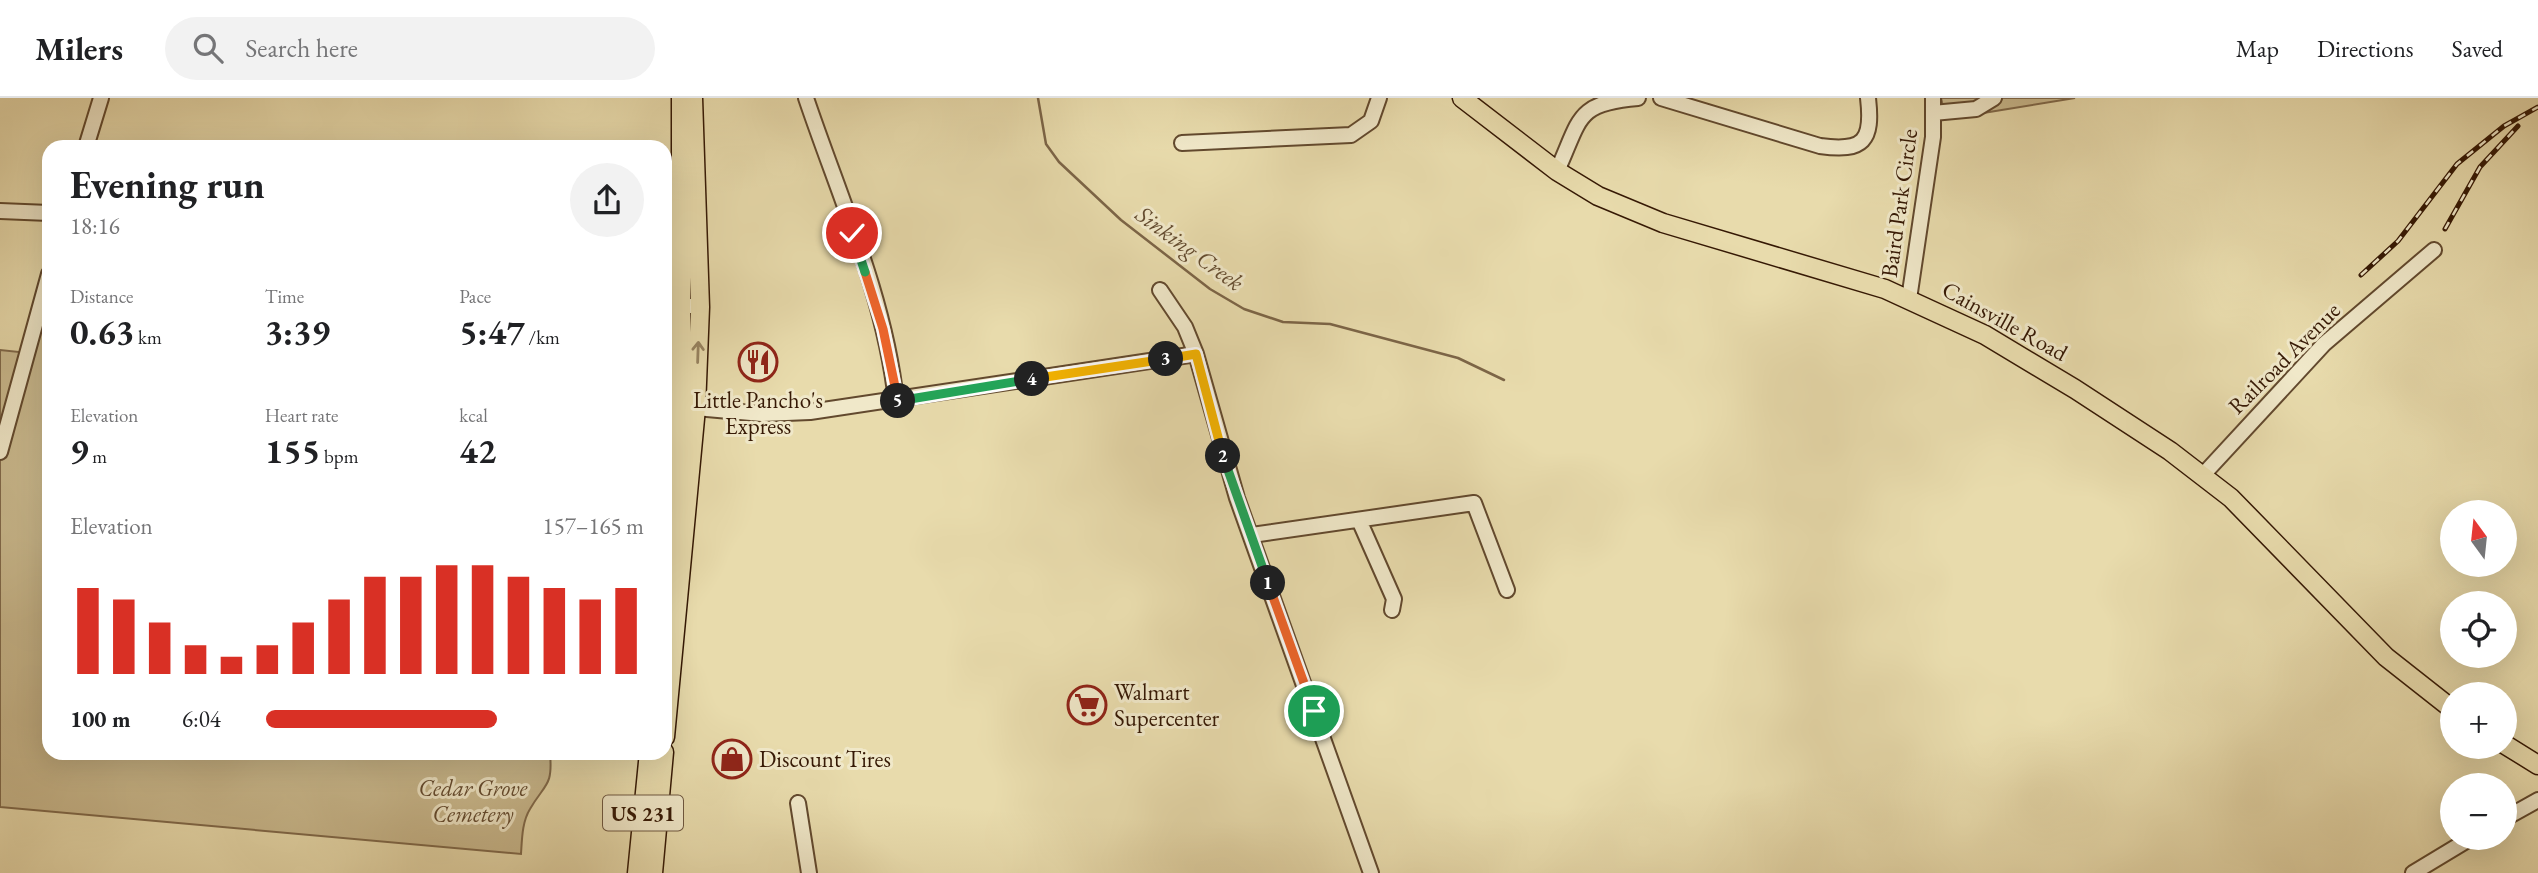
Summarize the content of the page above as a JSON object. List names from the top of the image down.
{
  "streets": {
    "main road": ["Cainsville Road", "US 231"],
    "street": ["Baird Park Circle", "Railroad Avenue"]
  },
  "crossings": [
    ["Baird Park Circle", "Cainsville Road"],
    ["Cainsville Road", "Railroad Avenue"]
  ],
  "water": ["Sinking Creek"],
  "parks": ["Cedar Grove Cemetery"],
  "places": {
    "restaurant": ["Little Pancho's Express"],
    "supermarket": ["Walmart Supercenter"],
    "shop": ["Discount Tires"]
  },
  "north": "top",
  "page": {
    "header": "Milers",
    "search": "Search here",
    "nav": ["Map", "Directions", "Saved"],
    "heading": ["Evening run", "18:16"],
    "stats": [
      ["Distance", "0.63 km"],
      ["Time", "3:39"],
      ["Pace", "5:47 /km"],
      ["Elevation", "9 m"],
      ["Heart rate", "155 bpm"],
      ["kcal", "42"]
    ],
    "pins": [
      "3",
      "4",
      "5",
      "2",
      "1"
    ],
    "chart": ["Elevation", "157–165 m"],
    "map_buttons": ["+", "−"],
    "list": [
      {
        "name": "100 m",
        "note": "6:04"
      }
    ]
  }
}
